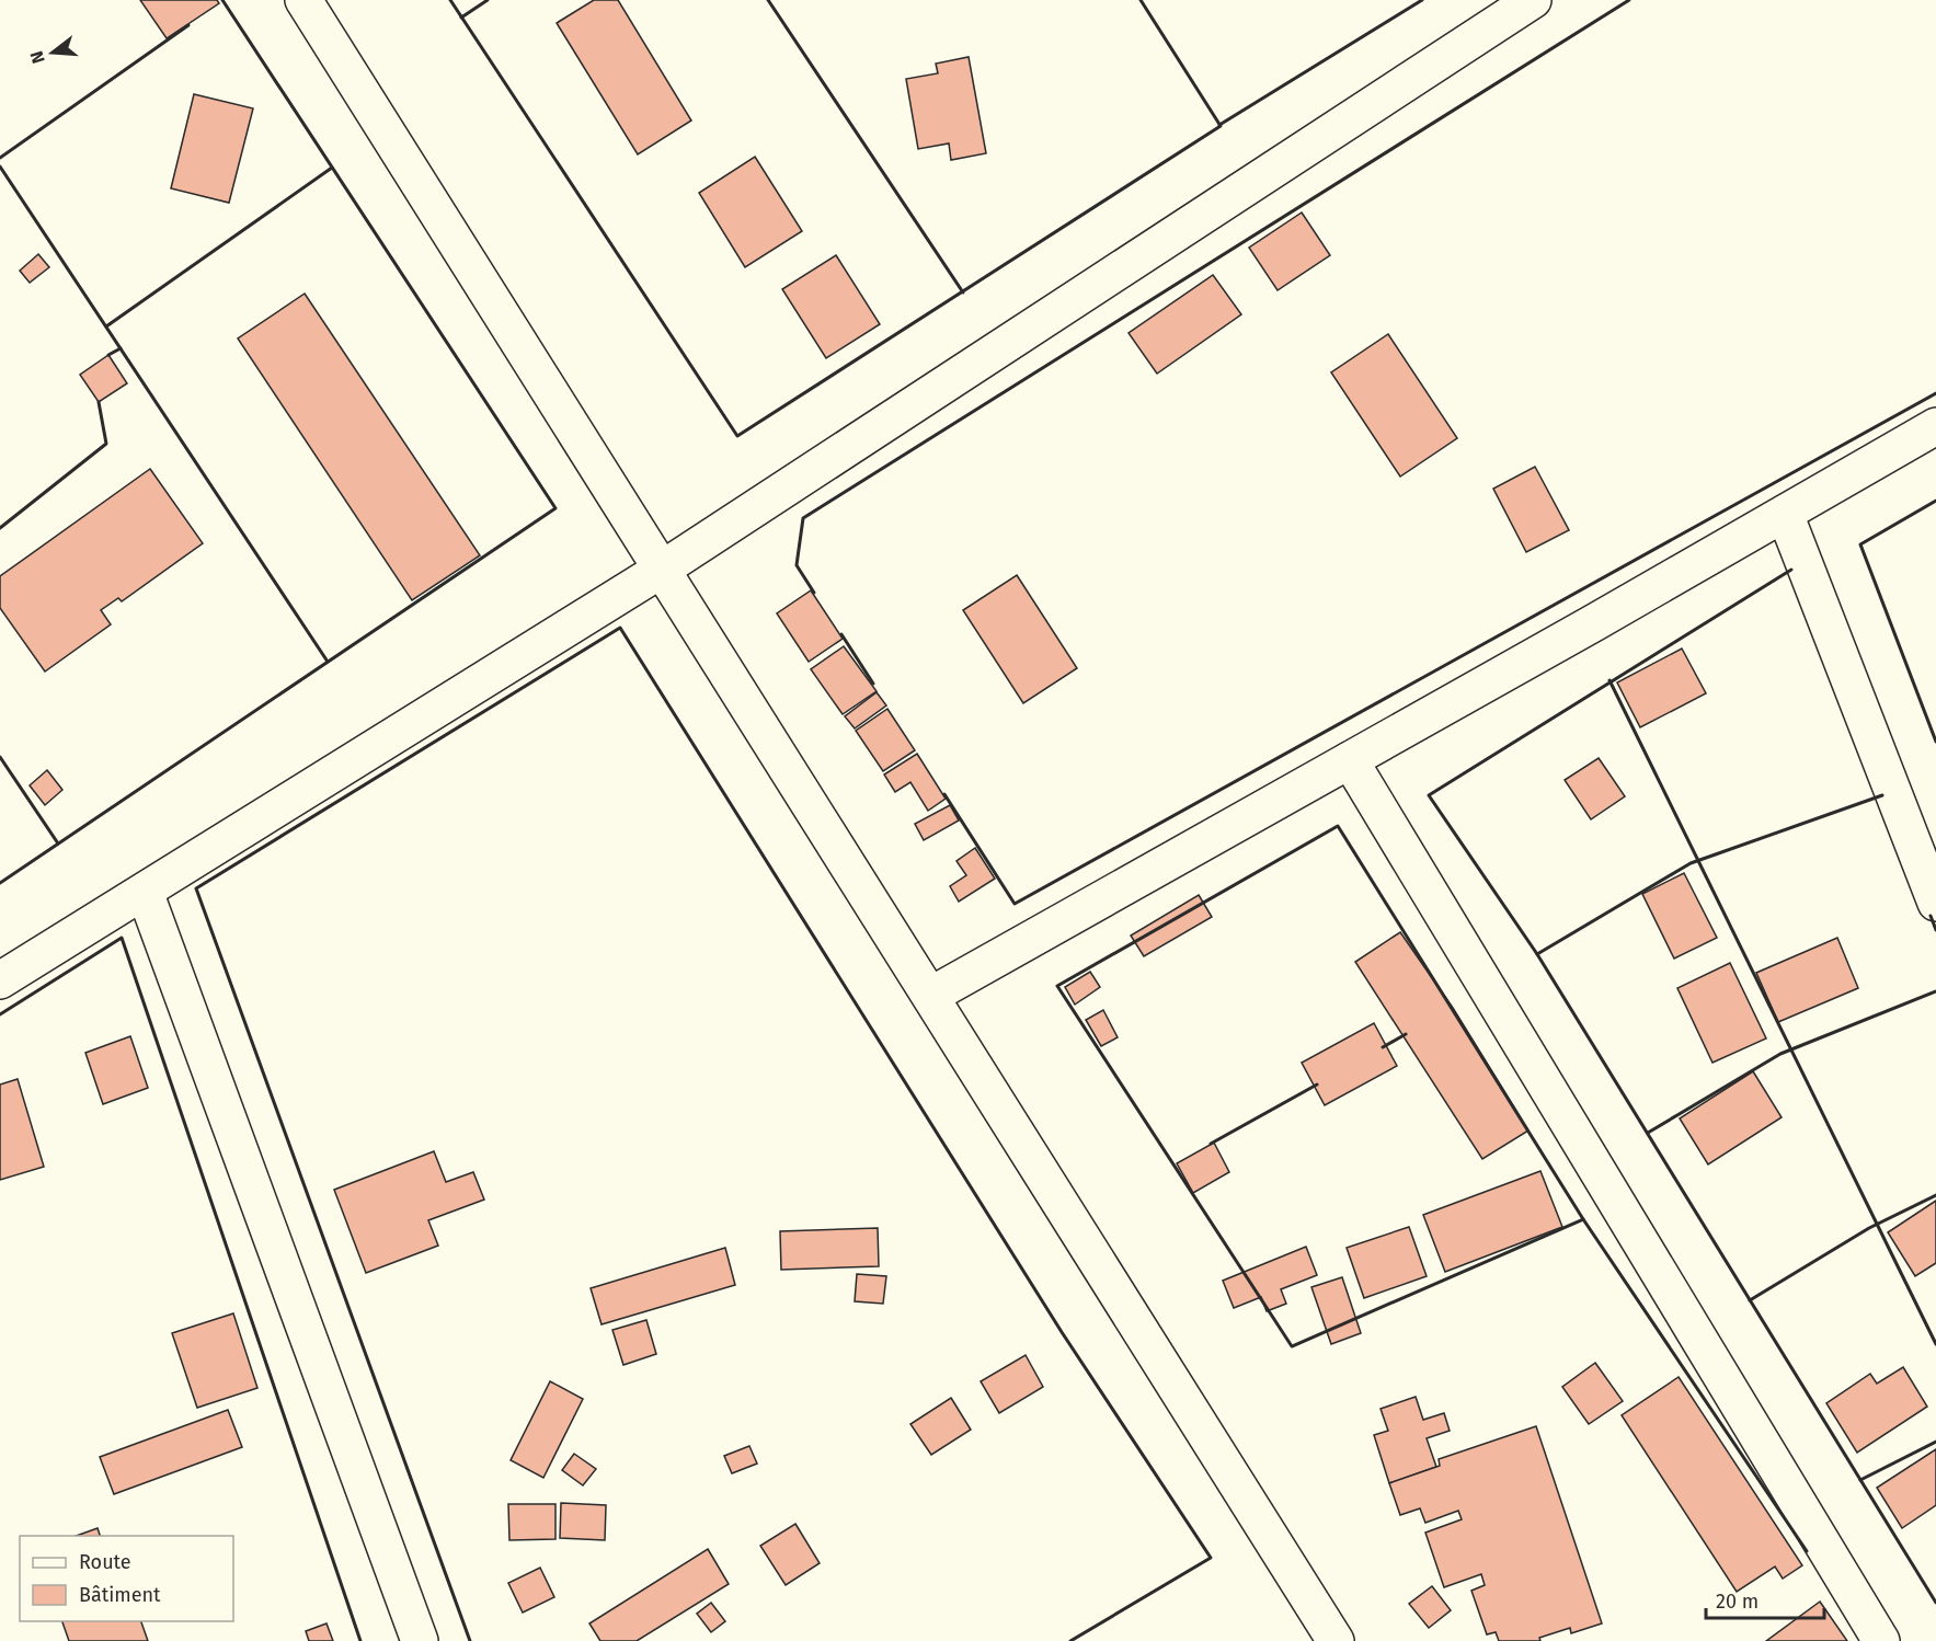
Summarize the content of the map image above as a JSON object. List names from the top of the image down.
{
  "legend": ["Route", "Bâtiment"],
  "scale_bar": "20 m",
  "north": "left"
}
